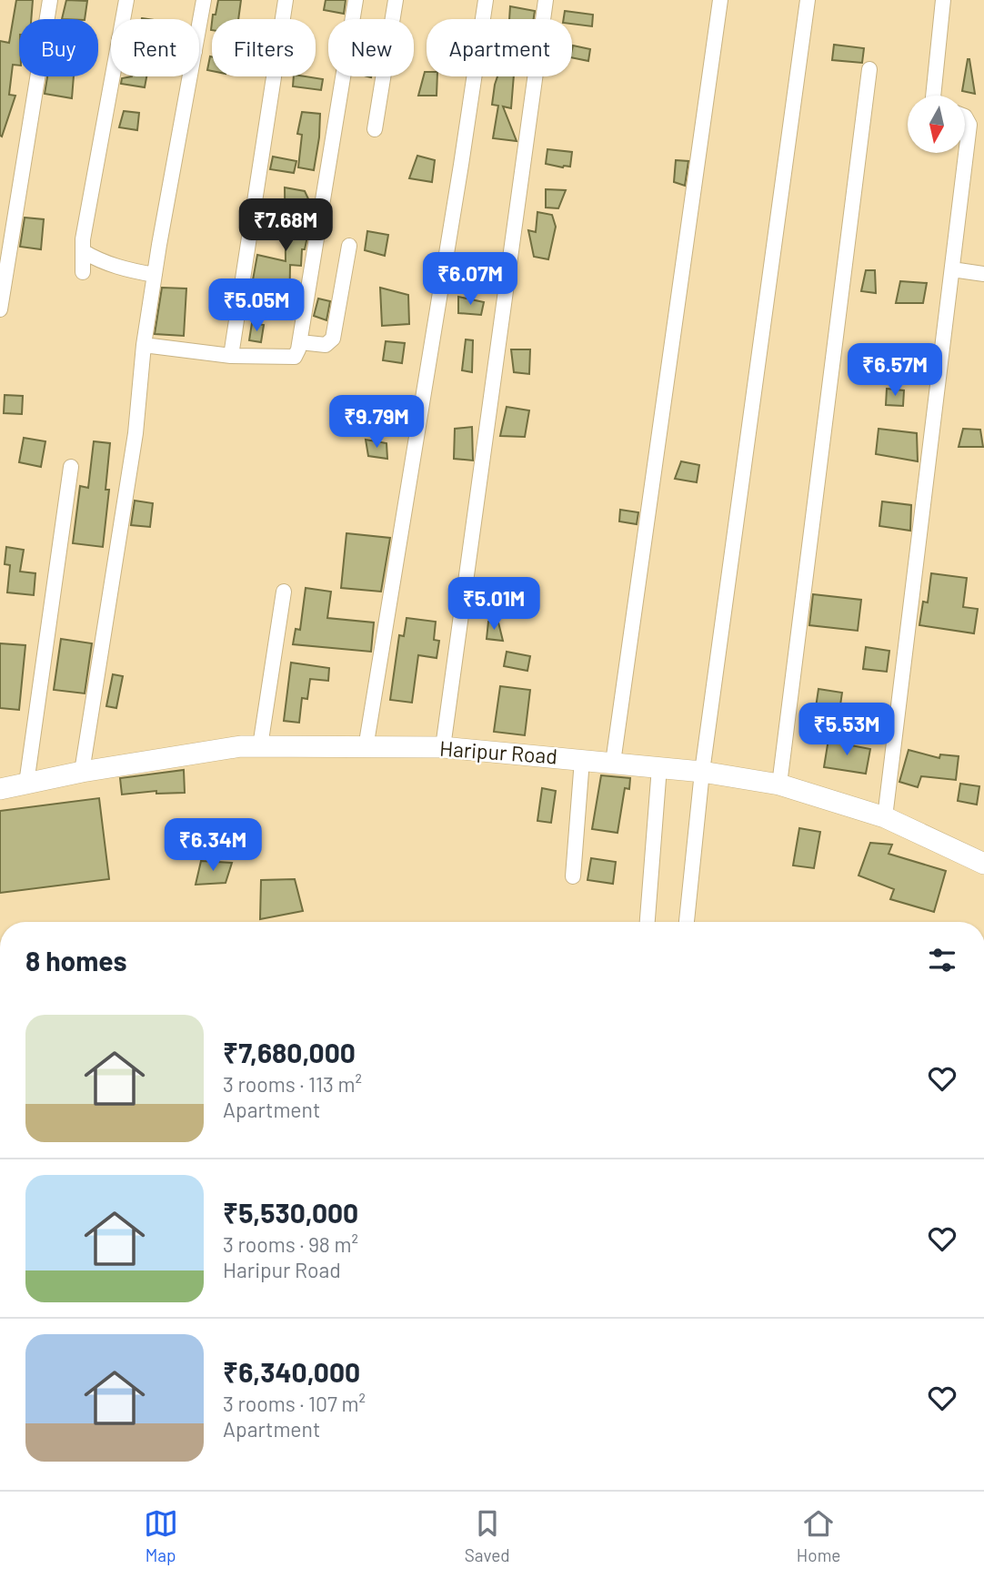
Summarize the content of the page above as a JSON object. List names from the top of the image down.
{
  "streets": {
    "street": ["Haripur Road"]
  },
  "north": "bottom",
  "page": {
    "chip": [
      "Buy",
      "Rent",
      "Filters",
      "New",
      "Apartment"
    ],
    "price": [
      "₹7.68M",
      "₹6.07M",
      "₹5.05M",
      "₹6.57M",
      "₹9.79M",
      "₹5.01M",
      "₹5.53M",
      "₹6.34M"
    ],
    "heading": "8 homes",
    "list": [
      {
        "name": "₹7,680,000",
        "note": "3 rooms · 113 m² · Apartment"
      },
      {
        "name": "₹5,530,000",
        "note": "3 rooms · 98 m² · Haripur Road"
      },
      {
        "name": "₹6,340,000",
        "note": "3 rooms · 107 m² · Apartment"
      }
    ],
    "tabs": ["Map", "Saved", "Home"]
  }
}
